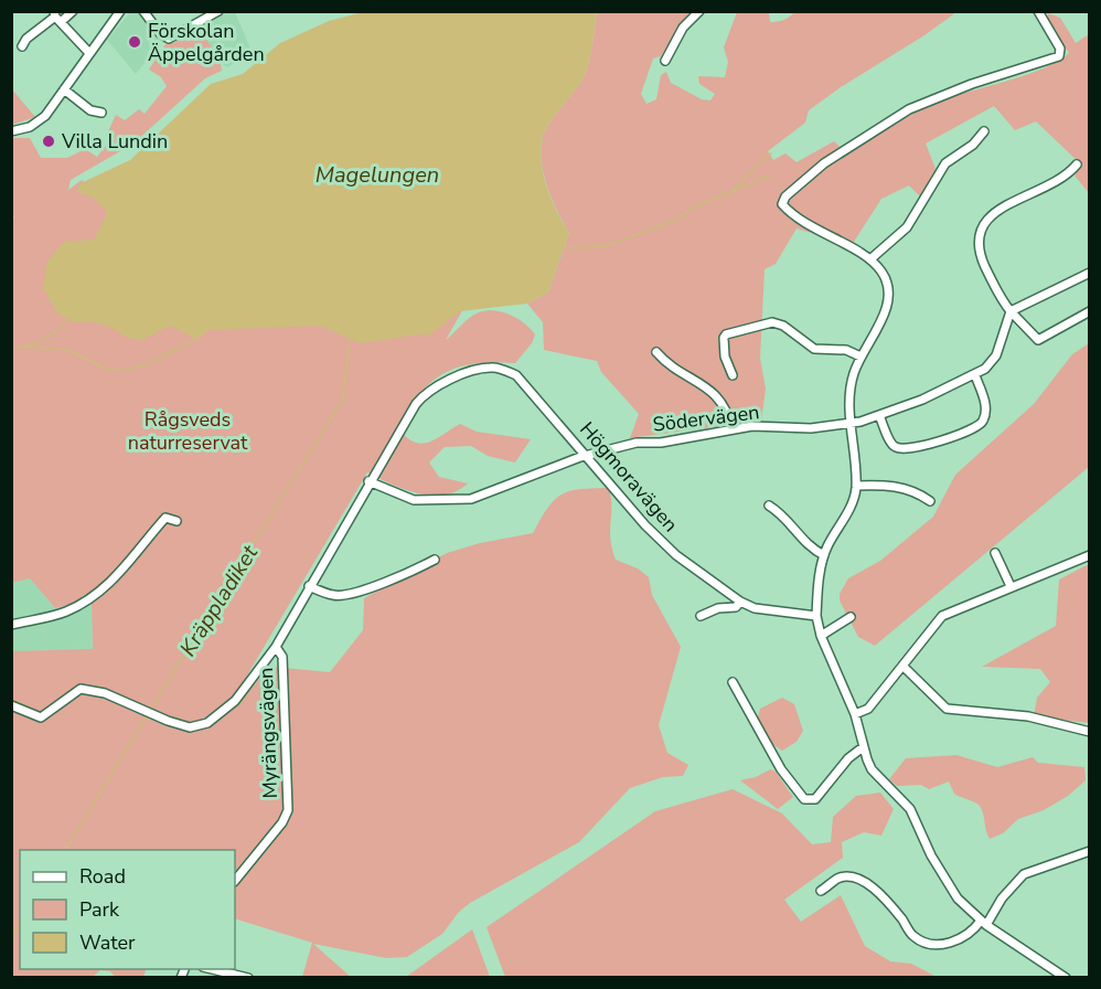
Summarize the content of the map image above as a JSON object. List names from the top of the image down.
{
  "streets": {
    "street": ["Södervägen", "Högmoravägen", "Myrängsvägen"]
  },
  "crossings": [
    ["Södervägen", "Högmoravägen"],
    ["Högmoravägen", "Myrängsvägen"]
  ],
  "water": ["Magelungen", "Kräppladiket"],
  "parks": ["Rågsveds naturreservat"],
  "places": ["Förskolan Äppelgården", "Villa Lundin"],
  "legend": ["Road", "Park", "Water"]
}
